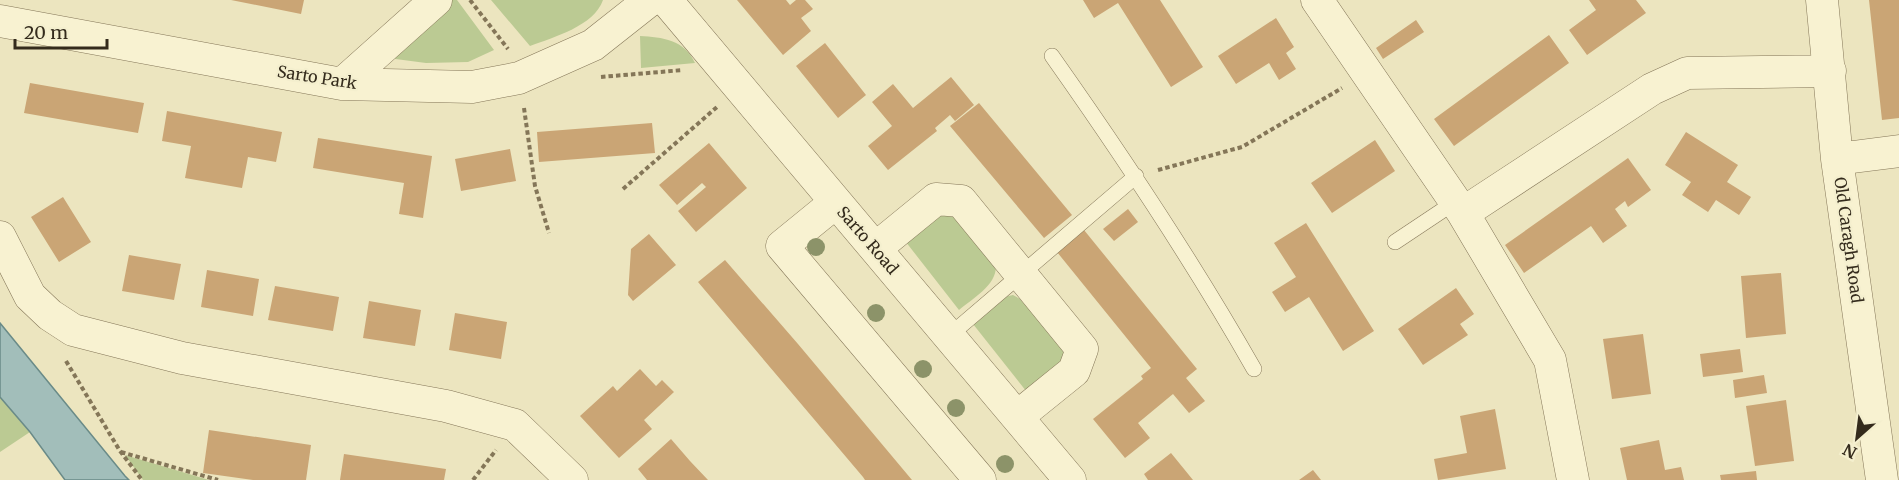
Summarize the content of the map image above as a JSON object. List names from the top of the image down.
{
  "streets": {
    "street": ["Sarto Park", "Sarto Road", "Old Caragh Road"]
  },
  "scale_bar": "20 m",
  "north": "bottom left"
}
